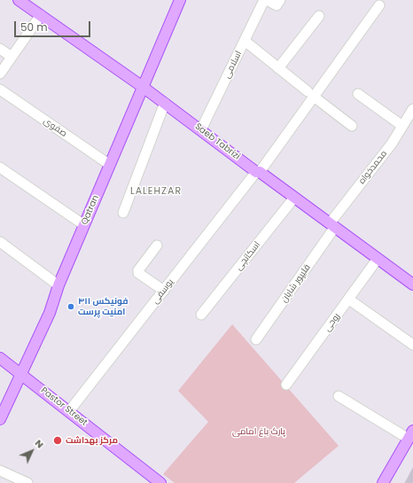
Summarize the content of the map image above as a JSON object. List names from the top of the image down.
{
  "streets": {
    "main road": ["Saeb Tabrizi", "Qatran", "Pastor Street"],
    "street": [
      "اسلامی",
      "صفوی",
      "محمدخواه",
      "اسکانچی",
      "قلیپور شایان",
      "یوسفی",
      "روحی"
    ]
  },
  "crossings": [
    ["اسلامی", "Saeb Tabrizi"],
    ["صفوی", "Qatran"],
    ["Saeb Tabrizi", "محمدخواه"],
    ["Saeb Tabrizi", "Qatran"],
    ["Saeb Tabrizi", "اسکانچی"],
    ["Saeb Tabrizi", "قلیپور شایان"],
    ["Saeb Tabrizi", "یوسفی"],
    ["Saeb Tabrizi", "روحی"],
    ["محمدخواه", "قلیپور شایان"],
    ["Qatran", "Pastor Street"],
    ["یوسفی", "Pastor Street"]
  ],
  "districts": ["LALEHZAR"],
  "parks": ["پارک باغ امامی"],
  "places": ["فونیکس ۴۱۱ امنیت پرست", "مرکز بهداشت"],
  "scale_bar": "50 m",
  "north": "top right"
}
